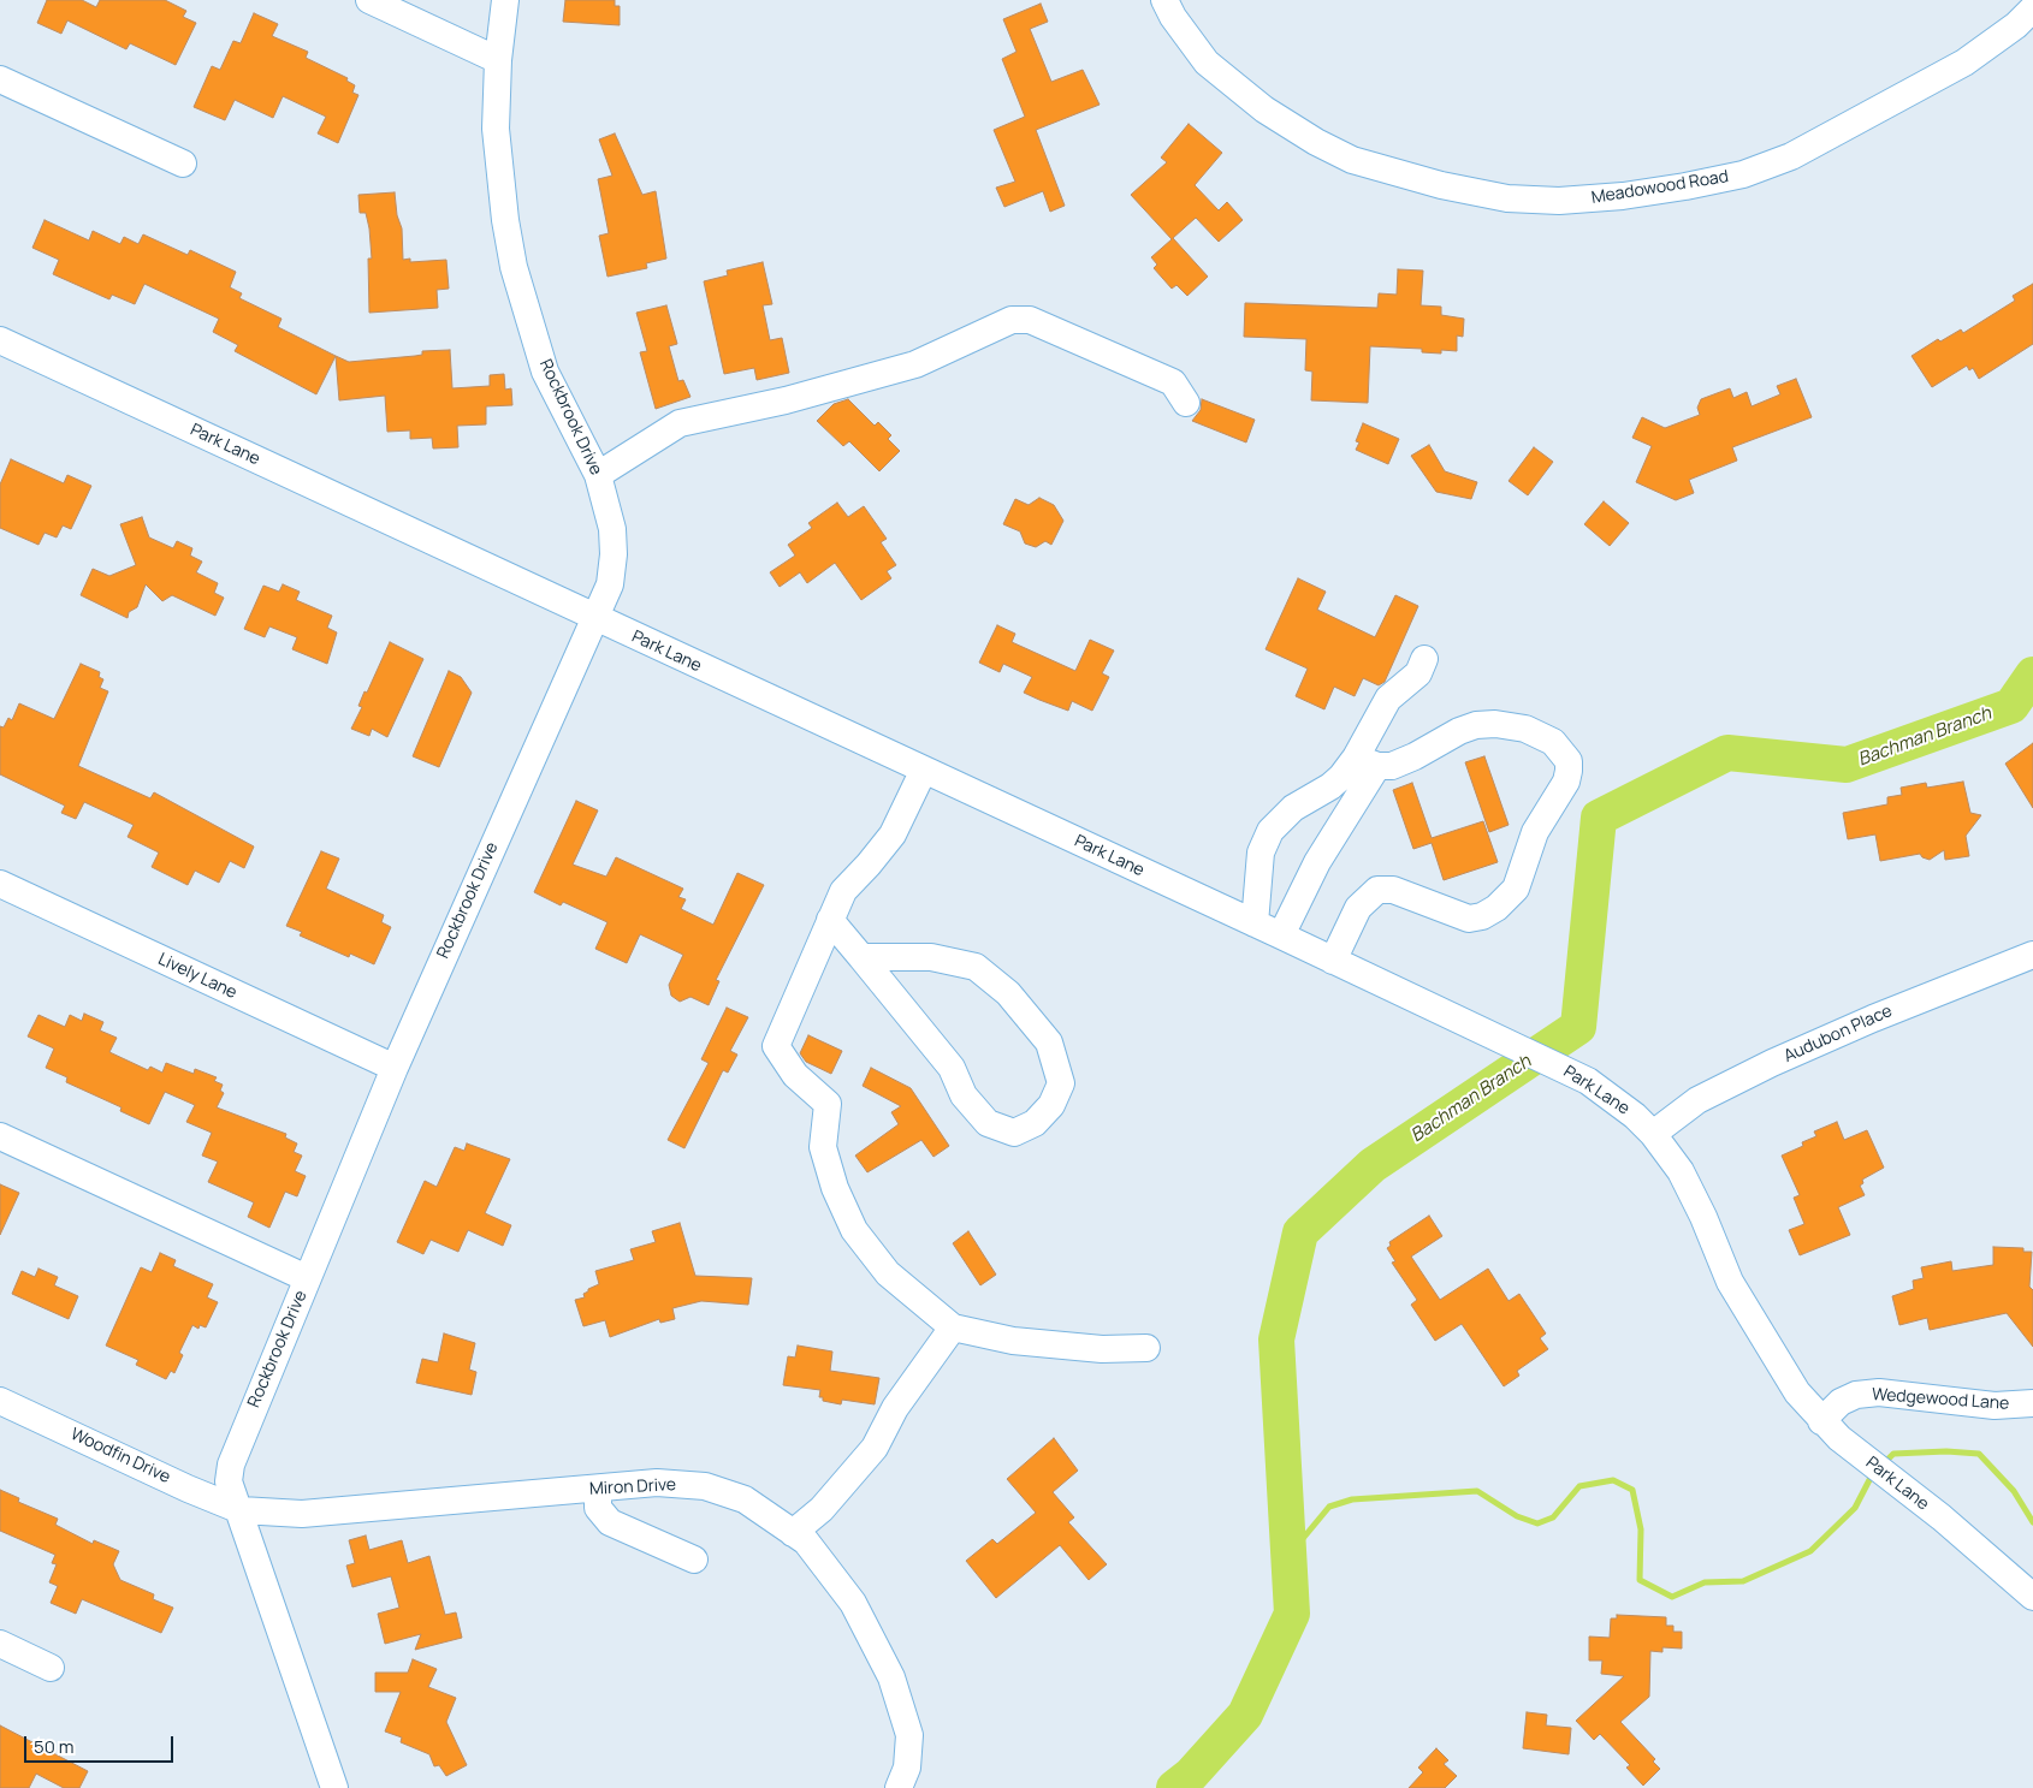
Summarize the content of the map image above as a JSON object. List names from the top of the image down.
{
  "streets": {
    "street": [
      "Meadowood Road",
      "Rockbrook Drive",
      "Park Lane",
      "Lively Lane",
      "Audubon Place",
      "Wedgewood Lane",
      "Woodfin Drive",
      "Miron Drive"
    ]
  },
  "crossings": [
    ["Rockbrook Drive", "Park Lane"],
    ["Rockbrook Drive", "Lively Lane"],
    ["Rockbrook Drive", "Woodfin Drive"],
    ["Rockbrook Drive", "Miron Drive"],
    ["Park Lane", "Audubon Place"],
    ["Park Lane", "Wedgewood Lane"],
    ["Woodfin Drive", "Miron Drive"]
  ],
  "water": ["Bachman Branch"],
  "scale_bar": "50 m"
}
